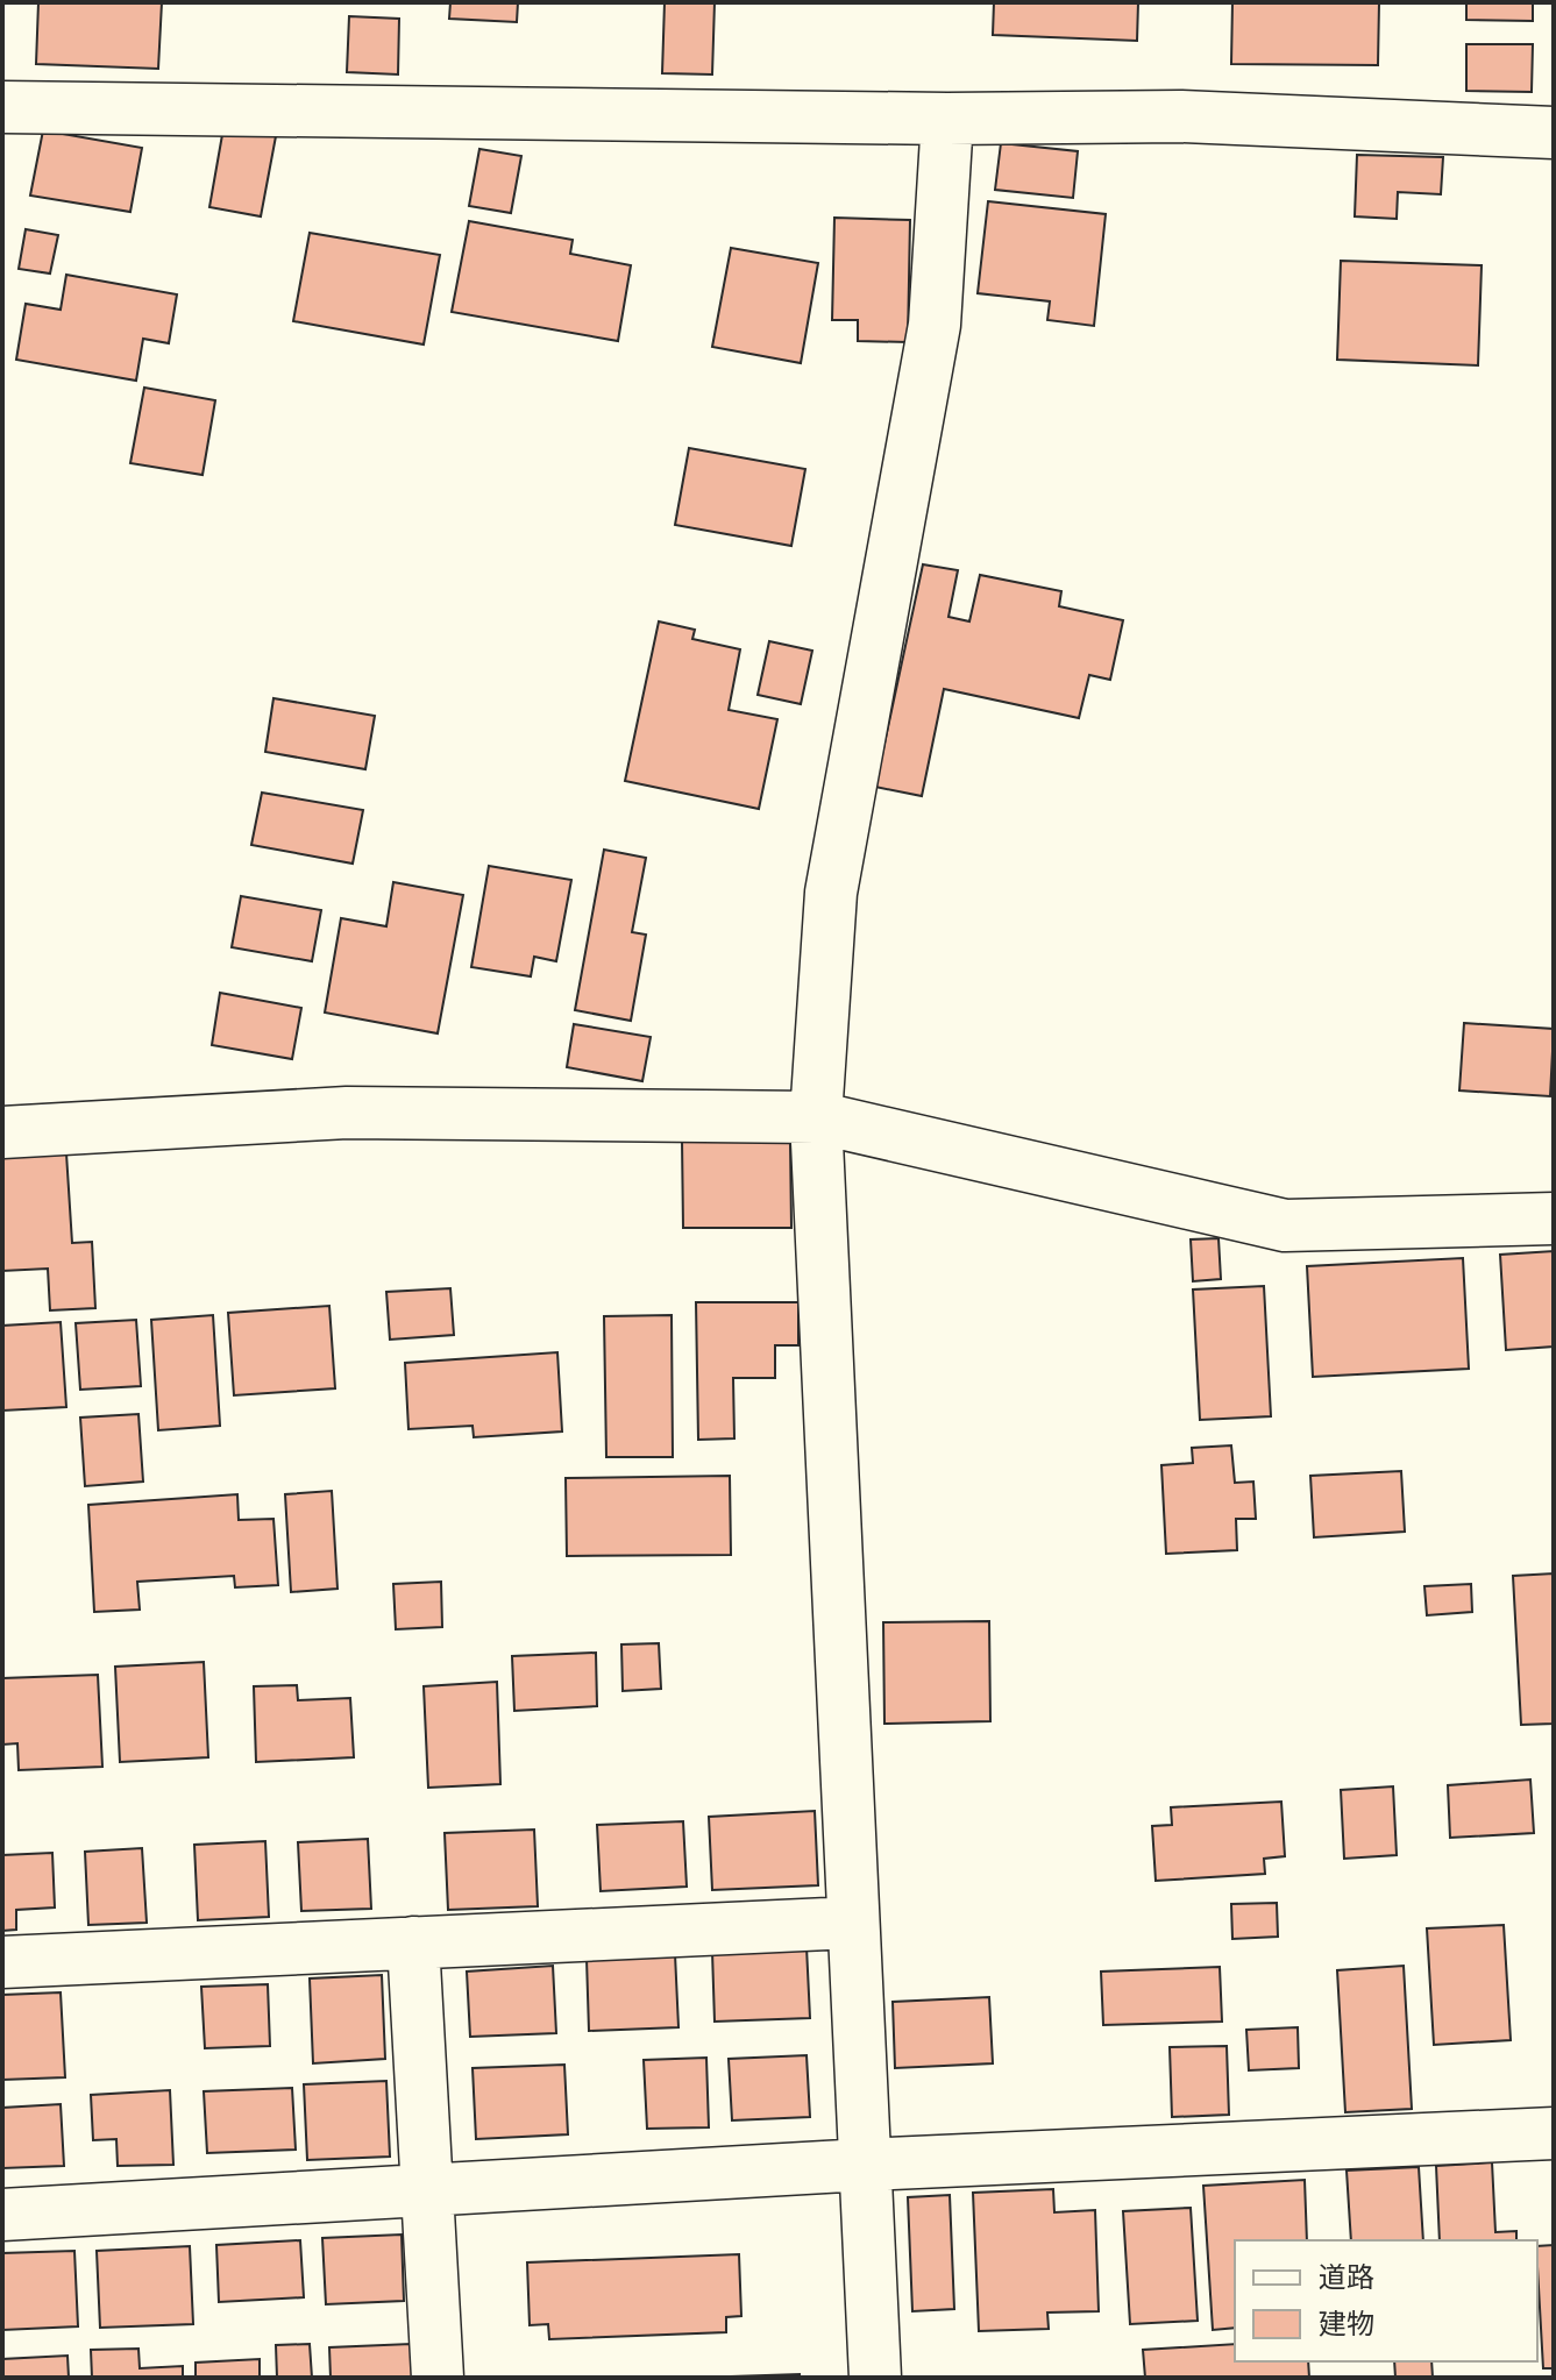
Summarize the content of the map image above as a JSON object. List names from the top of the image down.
{
  "legend": ["道路", "建物"]
}
